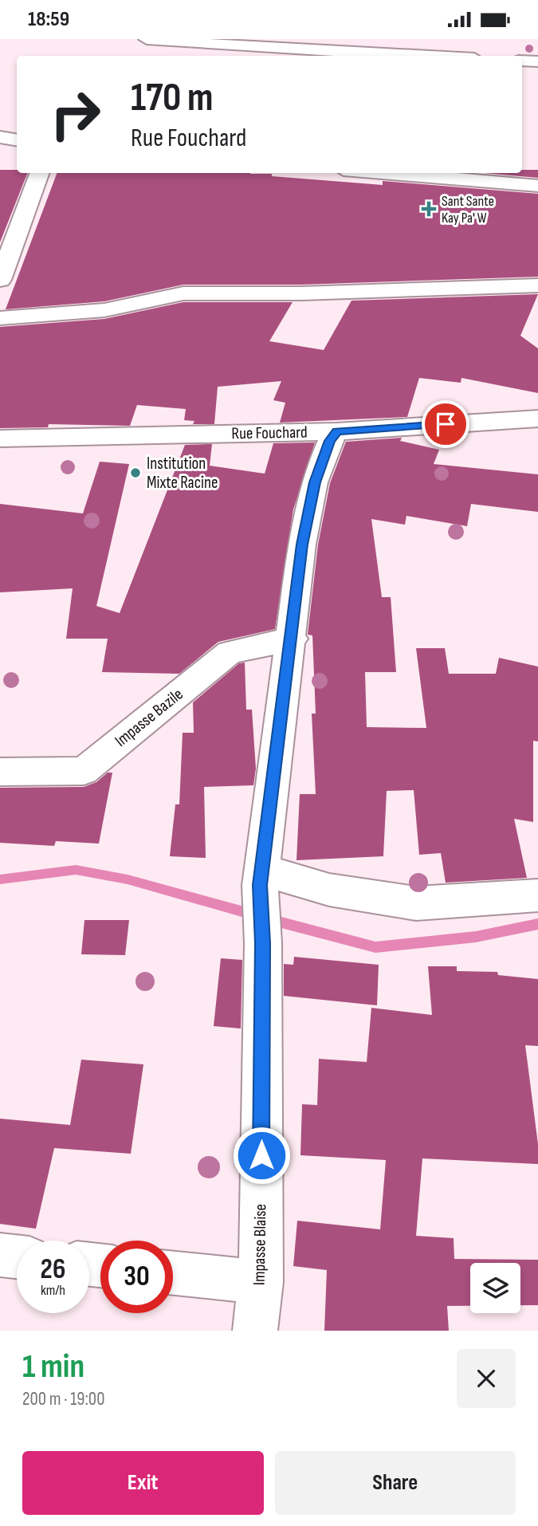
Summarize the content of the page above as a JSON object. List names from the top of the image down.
{
  "streets": {
    "street": ["Rue Fouchard", "Impasse Bazile", "Impasse Blaise"]
  },
  "crossings": [
    ["Rue Fouchard", "Impasse Blaise"],
    ["Impasse Bazile", "Impasse Blaise"]
  ],
  "places": {
    "health": ["Sant Sante Kay Pa' W"],
    "other": ["Institution Mixte Racine"]
  },
  "page": {
    "status": "18:59",
    "turn": ["170 m", "Rue Fouchard"],
    "speed": "26 km/h",
    "limit": "30",
    "heading": ["1 min", "200 m · 19:00"],
    "buttons": ["Exit", "Share"]
  }
}
